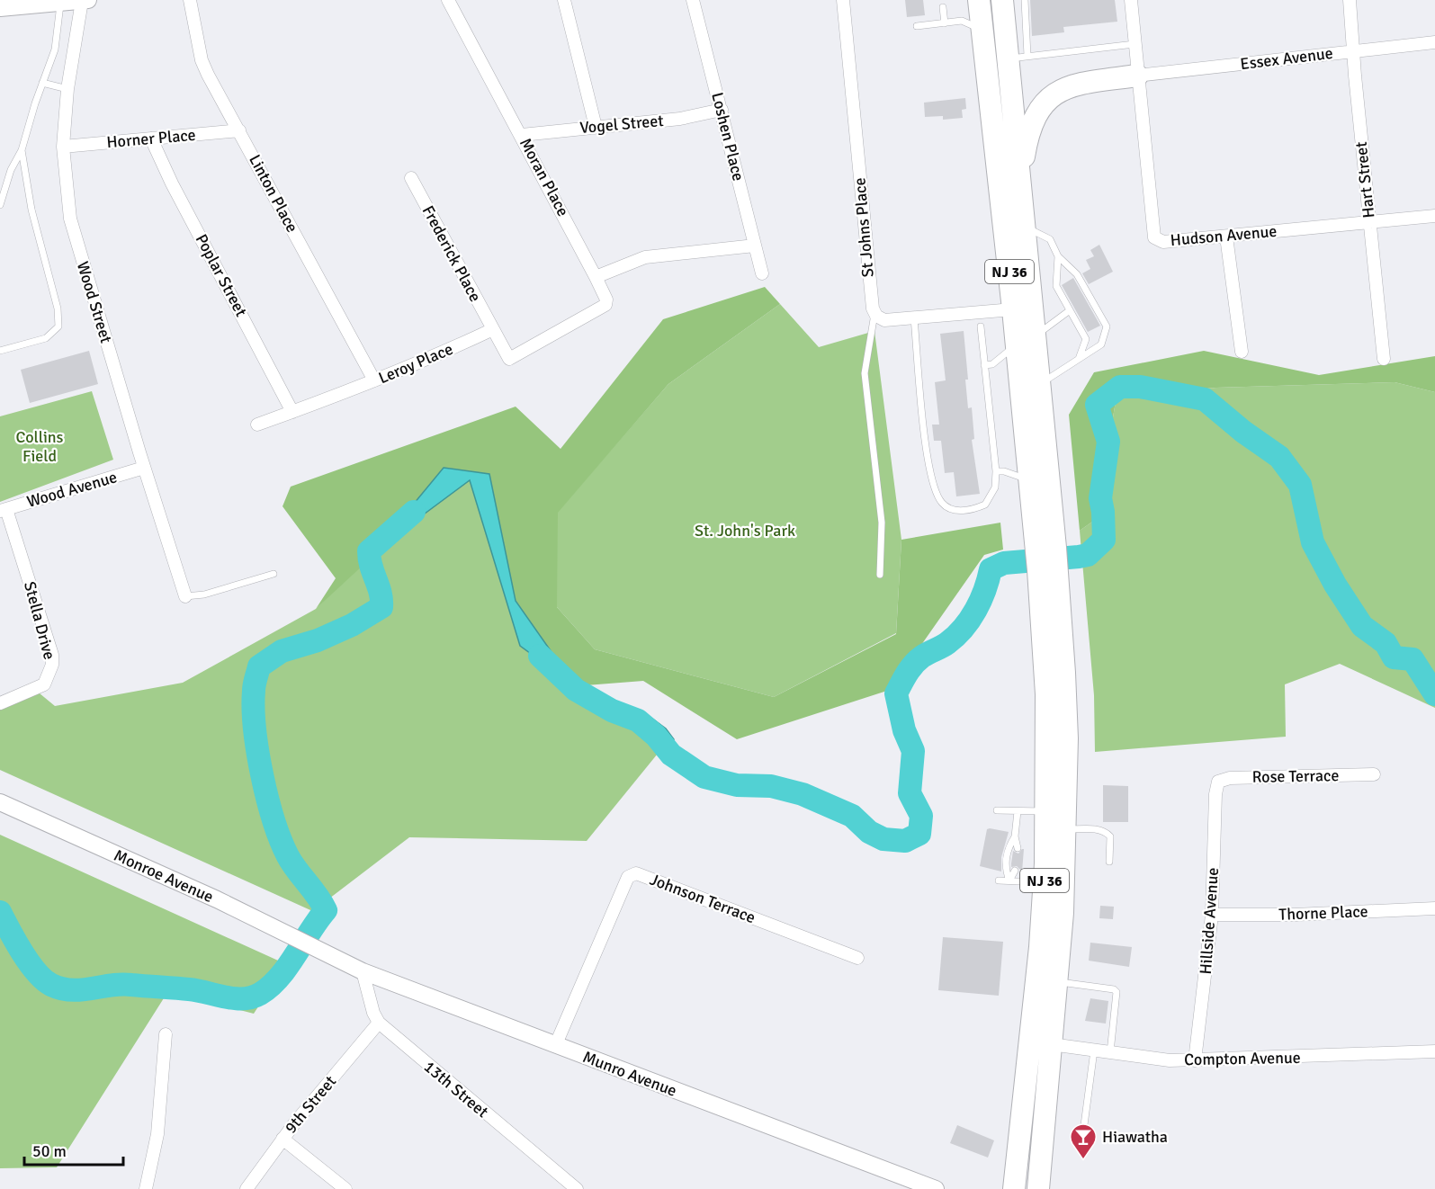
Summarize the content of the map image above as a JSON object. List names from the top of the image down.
{
  "streets": {
    "highway": ["NJ 36"],
    "street": [
      "Essex Avenue",
      "Vogel Street",
      "Loshen Place",
      "Horner Place",
      "Moran Place",
      "Hart Street",
      "Linton Place",
      "St Johns Place",
      "Hudson Avenue",
      "Frederick Place",
      "Poplar Street",
      "Wood Street",
      "Leroy Place",
      "Wood Avenue",
      "Stella Drive",
      "Rose Terrace",
      "Monroe Avenue",
      "Johnson Terrace",
      "Thorne Place",
      "Hillside Avenue",
      "Compton Avenue",
      "Munro Avenue",
      "13th Street",
      "9th Street"
    ]
  },
  "crossings": [
    ["Essex Avenue", "Hart Street"],
    ["Essex Avenue", "Hudson Avenue"],
    ["Vogel Street", "Loshen Place"],
    ["Vogel Street", "Moran Place"],
    ["Horner Place", "Linton Place"],
    ["Horner Place", "Poplar Street"],
    ["Horner Place", "Wood Street"],
    ["Moran Place", "Frederick Place"],
    ["Moran Place", "Leroy Place"],
    ["Hart Street", "Hudson Avenue"],
    ["Linton Place", "Leroy Place"],
    ["Frederick Place", "Leroy Place"],
    ["NJ 36", "Compton Avenue"],
    ["Poplar Street", "Leroy Place"],
    ["Wood Street", "Wood Avenue"],
    ["Wood Avenue", "Stella Drive"],
    ["Rose Terrace", "Hillside Avenue"],
    ["Monroe Avenue", "Munro Avenue"],
    ["Johnson Terrace", "Munro Avenue"],
    ["Thorne Place", "Hillside Avenue"],
    ["Hillside Avenue", "Compton Avenue"],
    ["13th Street", "9th Street"]
  ],
  "parks": ["Collins Field", "St. John's Park"],
  "places": {
    "bar": ["Hiawatha"]
  },
  "scale_bar": "50 m"
}
